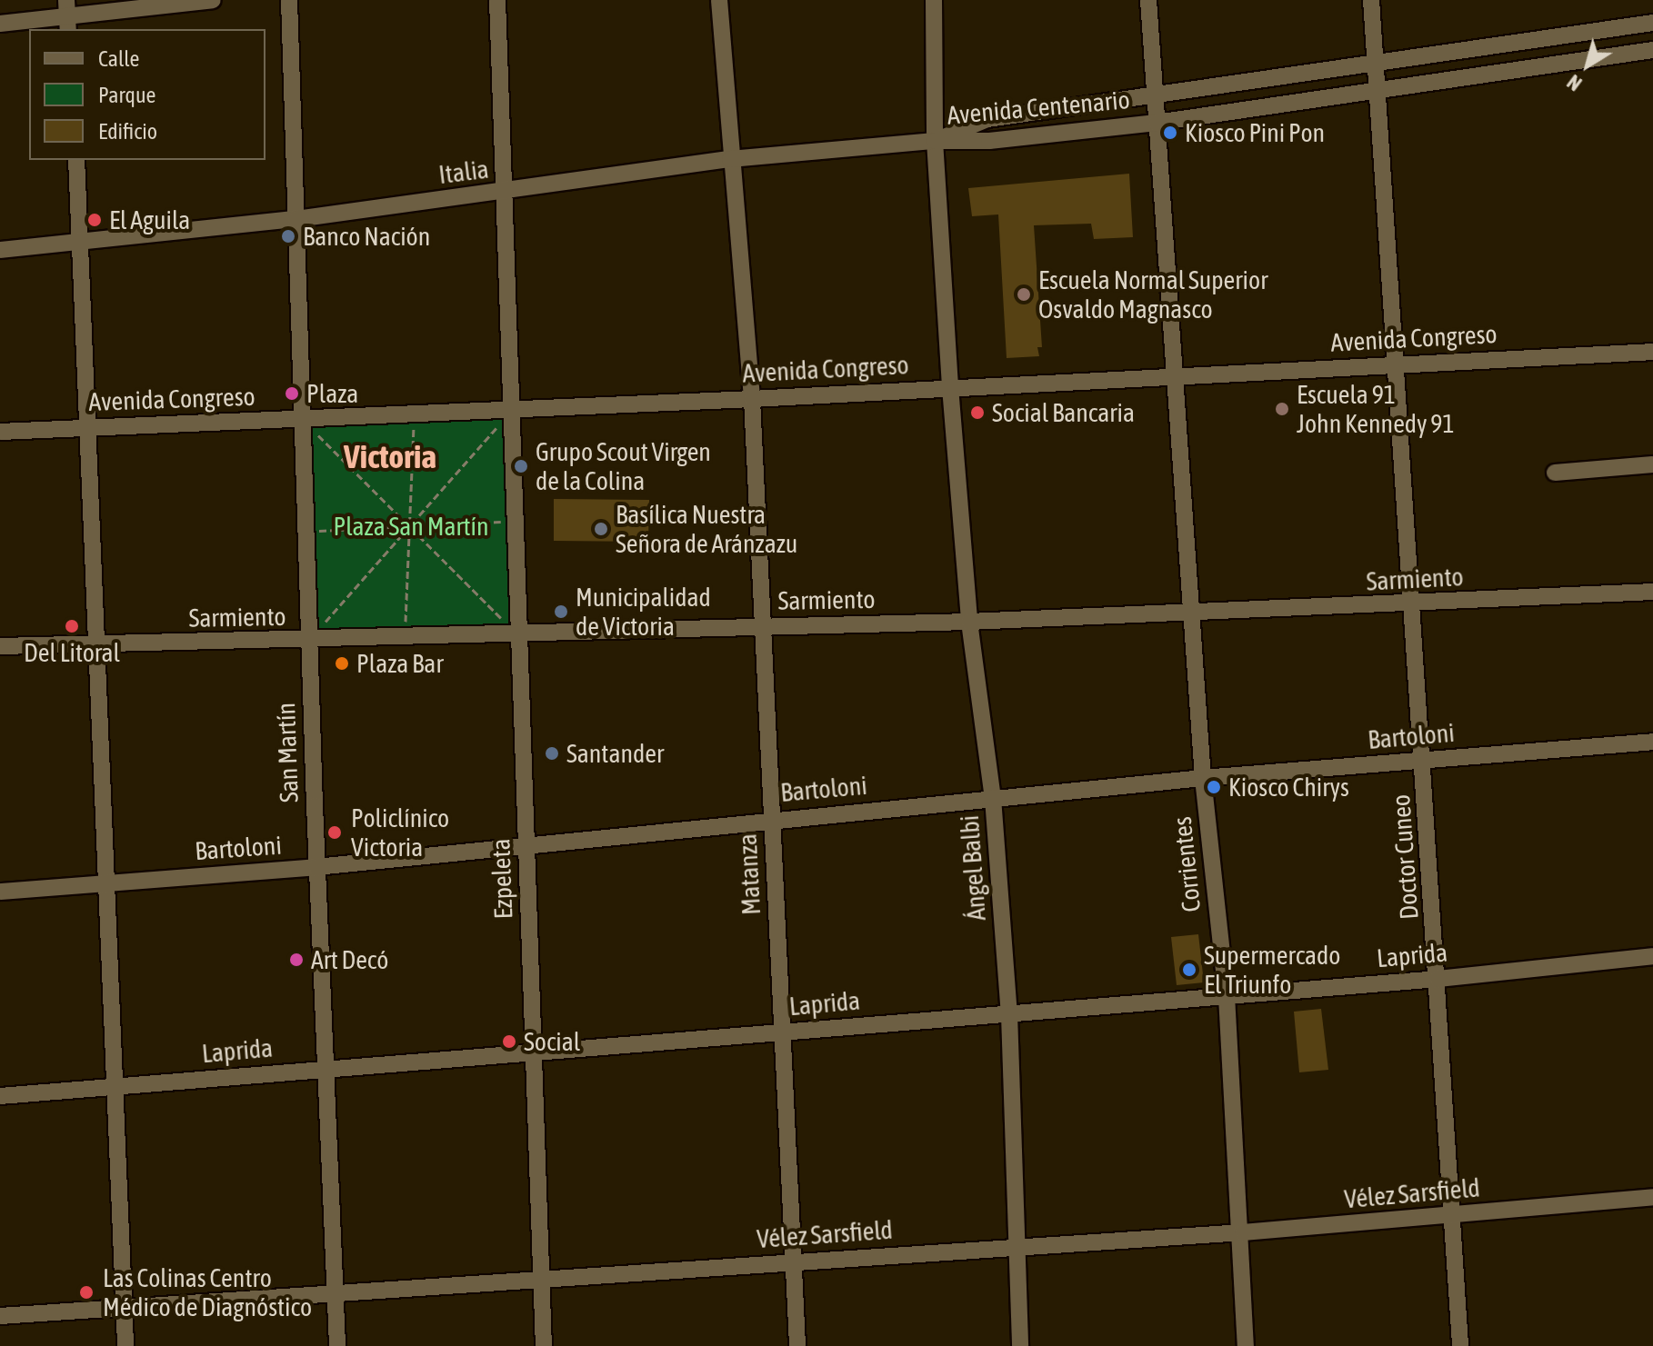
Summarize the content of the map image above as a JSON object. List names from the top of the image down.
{
  "streets": {
    "street": [
      "Avenida Centenario",
      "Italia",
      "Avenida Congreso",
      "Sarmiento",
      "Bartoloni",
      "San Martín",
      "Doctor Cuneo",
      "Corrientes",
      "Ángel Balbi",
      "Matanza",
      "Ezpeleta",
      "Laprida",
      "Vélez Sarsfield"
    ]
  },
  "crossings": [
    ["Avenida Centenario", "Italia"],
    ["Avenida Centenario", "Doctor Cuneo"],
    ["Avenida Centenario", "Corrientes"],
    ["Avenida Centenario", "Ángel Balbi"],
    ["Italia", "San Martín"],
    ["Italia", "Ángel Balbi"],
    ["Italia", "Matanza"],
    ["Italia", "Ezpeleta"],
    ["Avenida Congreso", "San Martín"],
    ["Avenida Congreso", "Doctor Cuneo"],
    ["Avenida Congreso", "Corrientes"],
    ["Avenida Congreso", "Ángel Balbi"],
    ["Avenida Congreso", "Matanza"],
    ["Avenida Congreso", "Ezpeleta"],
    ["Sarmiento", "San Martín"],
    ["Sarmiento", "Doctor Cuneo"],
    ["Sarmiento", "Corrientes"],
    ["Sarmiento", "Ángel Balbi"],
    ["Sarmiento", "Matanza"],
    ["Sarmiento", "Ezpeleta"],
    ["Bartoloni", "San Martín"],
    ["Bartoloni", "Doctor Cuneo"],
    ["Bartoloni", "Corrientes"],
    ["Bartoloni", "Ángel Balbi"],
    ["Bartoloni", "Matanza"],
    ["Bartoloni", "Ezpeleta"],
    ["San Martín", "Laprida"],
    ["San Martín", "Vélez Sarsfield"],
    ["Doctor Cuneo", "Laprida"],
    ["Doctor Cuneo", "Vélez Sarsfield"],
    ["Corrientes", "Laprida"],
    ["Corrientes", "Vélez Sarsfield"],
    ["Ángel Balbi", "Laprida"],
    ["Ángel Balbi", "Vélez Sarsfield"],
    ["Matanza", "Laprida"],
    ["Matanza", "Vélez Sarsfield"],
    ["Ezpeleta", "Laprida"],
    ["Ezpeleta", "Vélez Sarsfield"]
  ],
  "districts": ["Victoria"],
  "parks": ["Plaza San Martín"],
  "places": [
    "Kiosco Pini Pon",
    "El Aguila",
    "Banco Nación",
    "Escuela Normal Superior Osvaldo Magnasco",
    "Plaza",
    "Escuela 91 John Kennedy 91",
    "Social Bancaria",
    "Grupo Scout Virgen de la Colina",
    "Basílica Nuestra Señora de Aránzazu",
    "Municipalidad de Victoria",
    "Del Litoral",
    "Plaza Bar",
    "Santander",
    "Kiosco Chirys",
    "Policlínico Victoria",
    "Art Decó",
    "Supermercado El Triunfo",
    "Social",
    "Las Colinas Centro Médico de Diagnóstico"
  ],
  "legend": ["Calle", "Parque", "Edificio"],
  "north": "bottom left"
}
